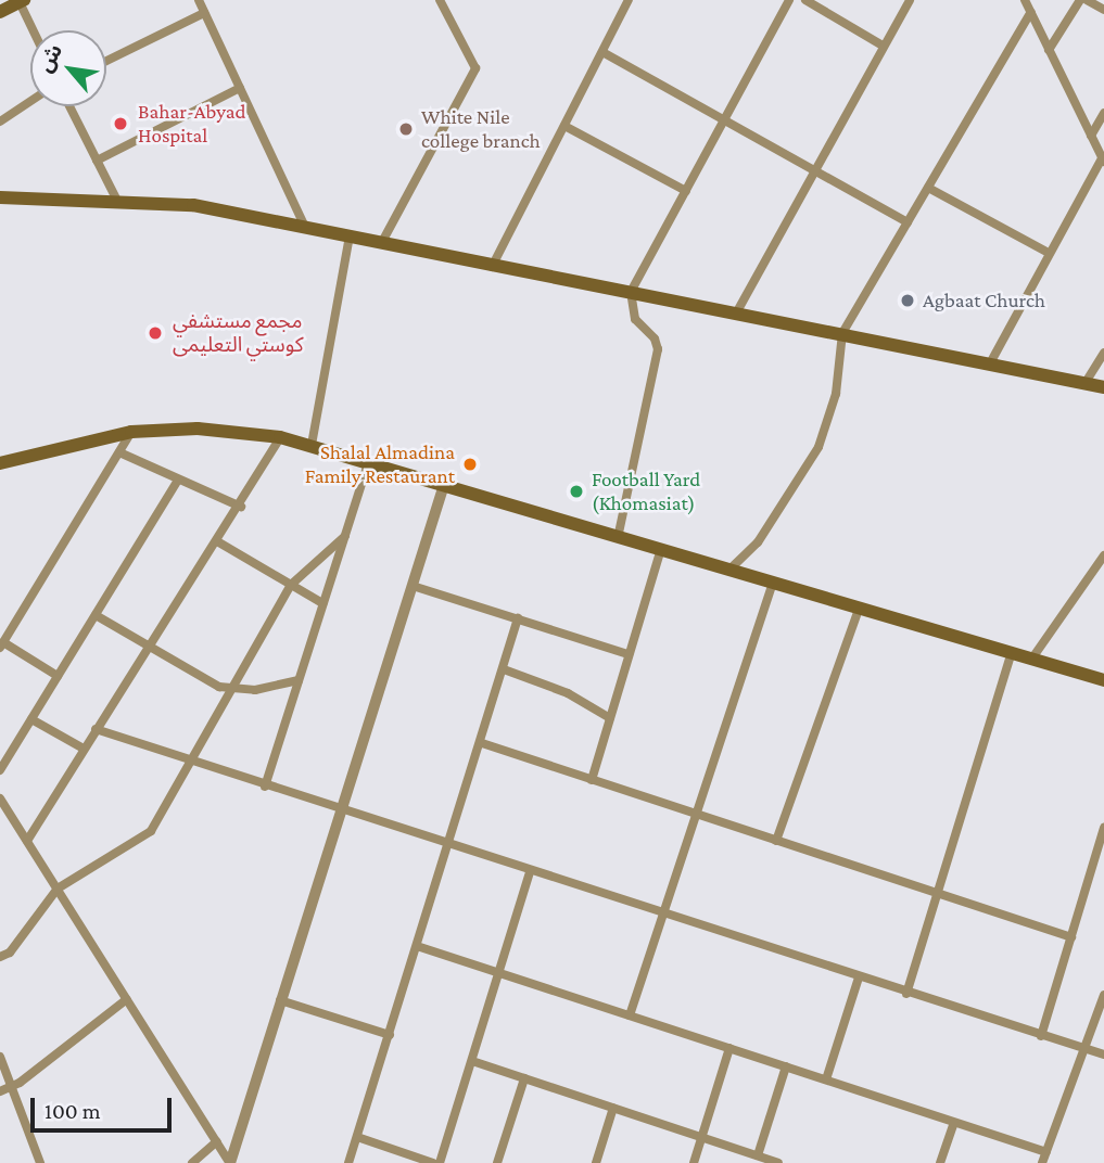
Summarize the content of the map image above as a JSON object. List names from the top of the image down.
{
  "places": [
    "Bahar-Abyad Hospital",
    "White Nile college branch",
    "Agbaat Church",
    "مجمع مستشفي كوستي التعليمى",
    "Shalal Almadina Family Restaurant",
    "Football Yard (Khomasiat)"
  ],
  "scale_bar": "100 m",
  "north": "top left"
}
